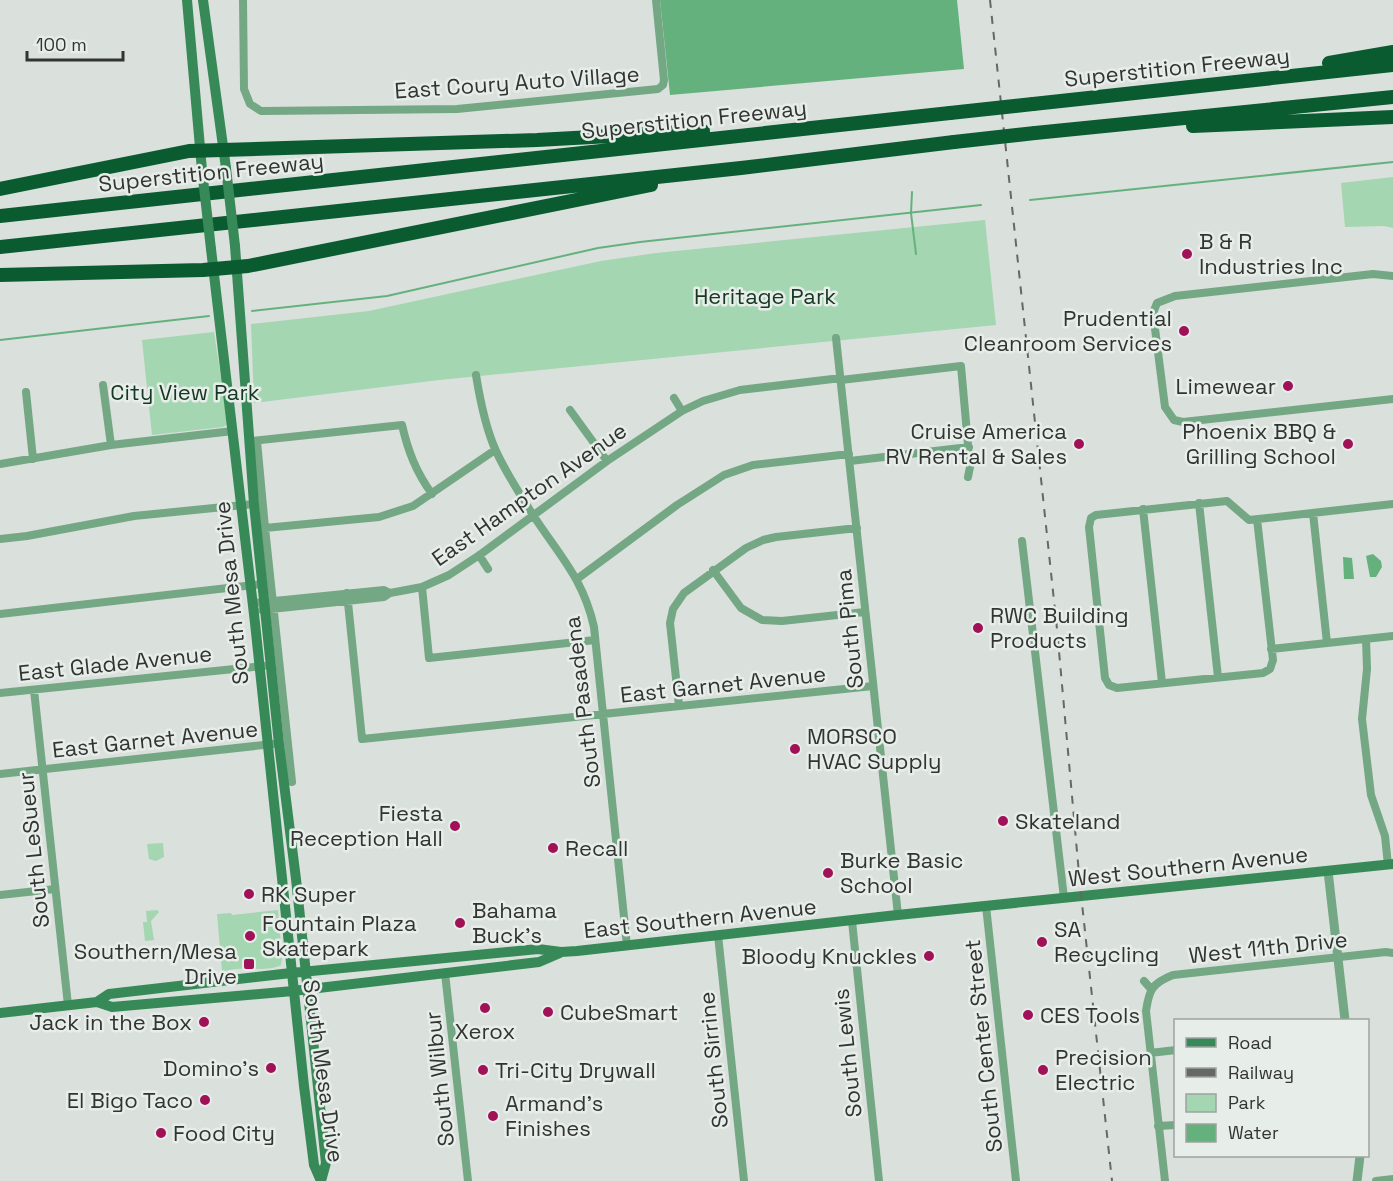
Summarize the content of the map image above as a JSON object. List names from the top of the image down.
{
  "streets": {
    "highway": ["Superstition Freeway"],
    "main road": ["South Mesa Drive", "West Southern Avenue", "East Southern Avenue"],
    "street": [
      "East Coury Auto Village",
      "East Hampton Avenue",
      "South Pima",
      "East Glade Avenue",
      "East Garnet Avenue",
      "South Pasadena",
      "South LeSueur",
      "West 11th Drive",
      "South Center Street",
      "South Lewis",
      "South Sirrine",
      "South Wilbur"
    ]
  },
  "crossings": [
    ["East Hampton Avenue", "South Mesa Drive"],
    ["East Hampton Avenue", "South Pima"],
    ["East Hampton Avenue", "East Garnet Avenue"],
    ["East Hampton Avenue", "South Pasadena"],
    ["South Mesa Drive", "East Glade Avenue"],
    ["South Mesa Drive", "East Garnet Avenue"],
    ["South Mesa Drive", "East Southern Avenue"],
    ["South Pima", "East Garnet Avenue"],
    ["South Pima", "East Southern Avenue"],
    ["East Glade Avenue", "South LeSueur"],
    ["East Garnet Avenue", "South Pasadena"],
    ["East Garnet Avenue", "South LeSueur"],
    ["South Pasadena", "East Southern Avenue"],
    ["South LeSueur", "East Southern Avenue"],
    ["West Southern Avenue", "East Southern Avenue"],
    ["West Southern Avenue", "South Center Street"],
    ["East Southern Avenue", "South Center Street"],
    ["East Southern Avenue", "South Lewis"],
    ["East Southern Avenue", "South Sirrine"],
    ["East Southern Avenue", "South Wilbur"]
  ],
  "parks": ["Heritage Park", "City View Park"],
  "places": {
    "other": [
      "B & R Industries Inc",
      "Prudential Cleanroom Services",
      "Limewear",
      "Cruise America RV Rental & Sales",
      "Phoenix BBQ & Grilling School",
      "RWC Building Products",
      "MORSCO HVAC Supply",
      "Skateland",
      "Fiesta Reception Hall",
      "Recall",
      "Burke Basic School",
      "RK Super",
      "Bahama Buck's",
      "Fountain Plaza Skatepark",
      "SA Recycling",
      "Bloody Knuckles",
      "Xerox",
      "CubeSmart",
      "CES Tools",
      "Jack in the Box",
      "Domino's",
      "Tri-City Drywall",
      "Precision Electric",
      "El Bigo Taco",
      "Armand's Finishes",
      "Food City"
    ],
    "transit": ["Southern/Mesa Drive"]
  },
  "legend": [
    "Road",
    "Railway",
    "Park",
    "Water"
  ],
  "scale_bar": "100 m"
}
